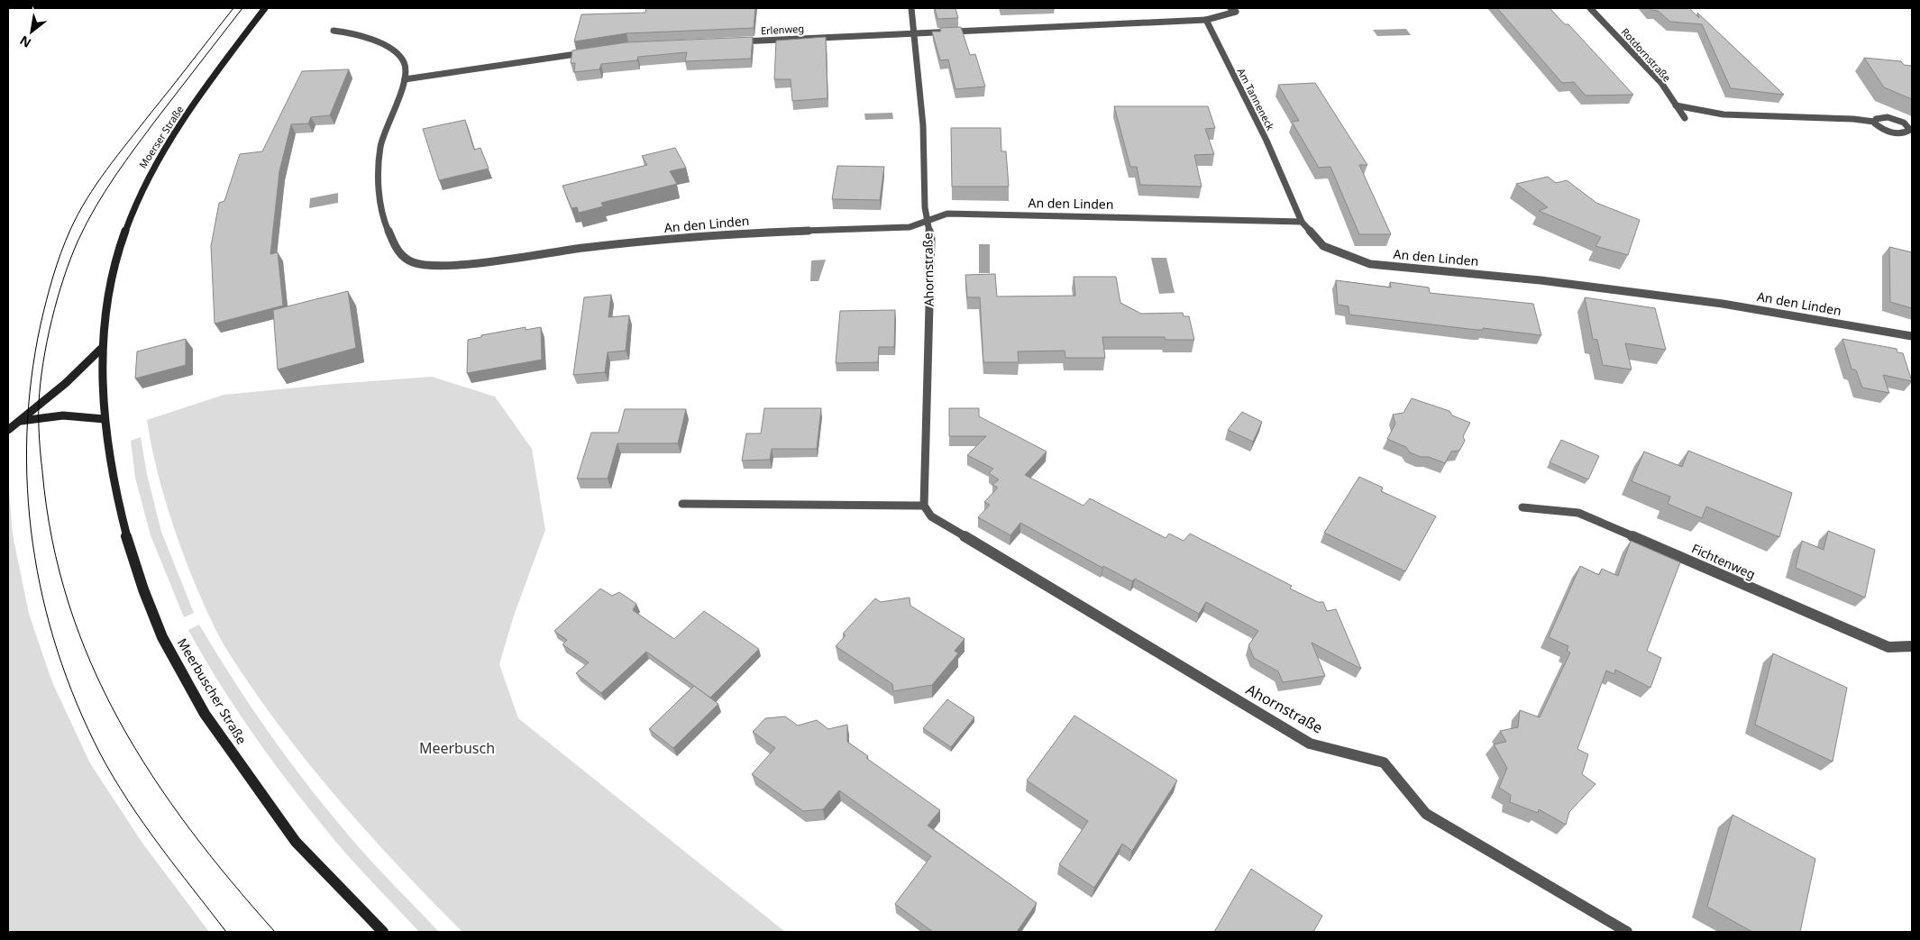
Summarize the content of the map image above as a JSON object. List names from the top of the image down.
{
  "streets": {
    "main road": ["Moerser Straße", "Meerbuscher Straße"],
    "street": [
      "Erlenweg",
      "Rotdornstraße",
      "Am Tanneneck",
      "An den Linden",
      "Ahornstraße",
      "Fichtenweg"
    ]
  },
  "crossings": [
    ["Erlenweg", "Am Tanneneck"],
    ["Erlenweg", "Ahornstraße"],
    ["Am Tanneneck", "An den Linden"],
    ["Moerser Straße", "Meerbuscher Straße"],
    ["An den Linden", "Ahornstraße"]
  ],
  "parks": ["Meerbusch"],
  "north": "bottom left"
}
